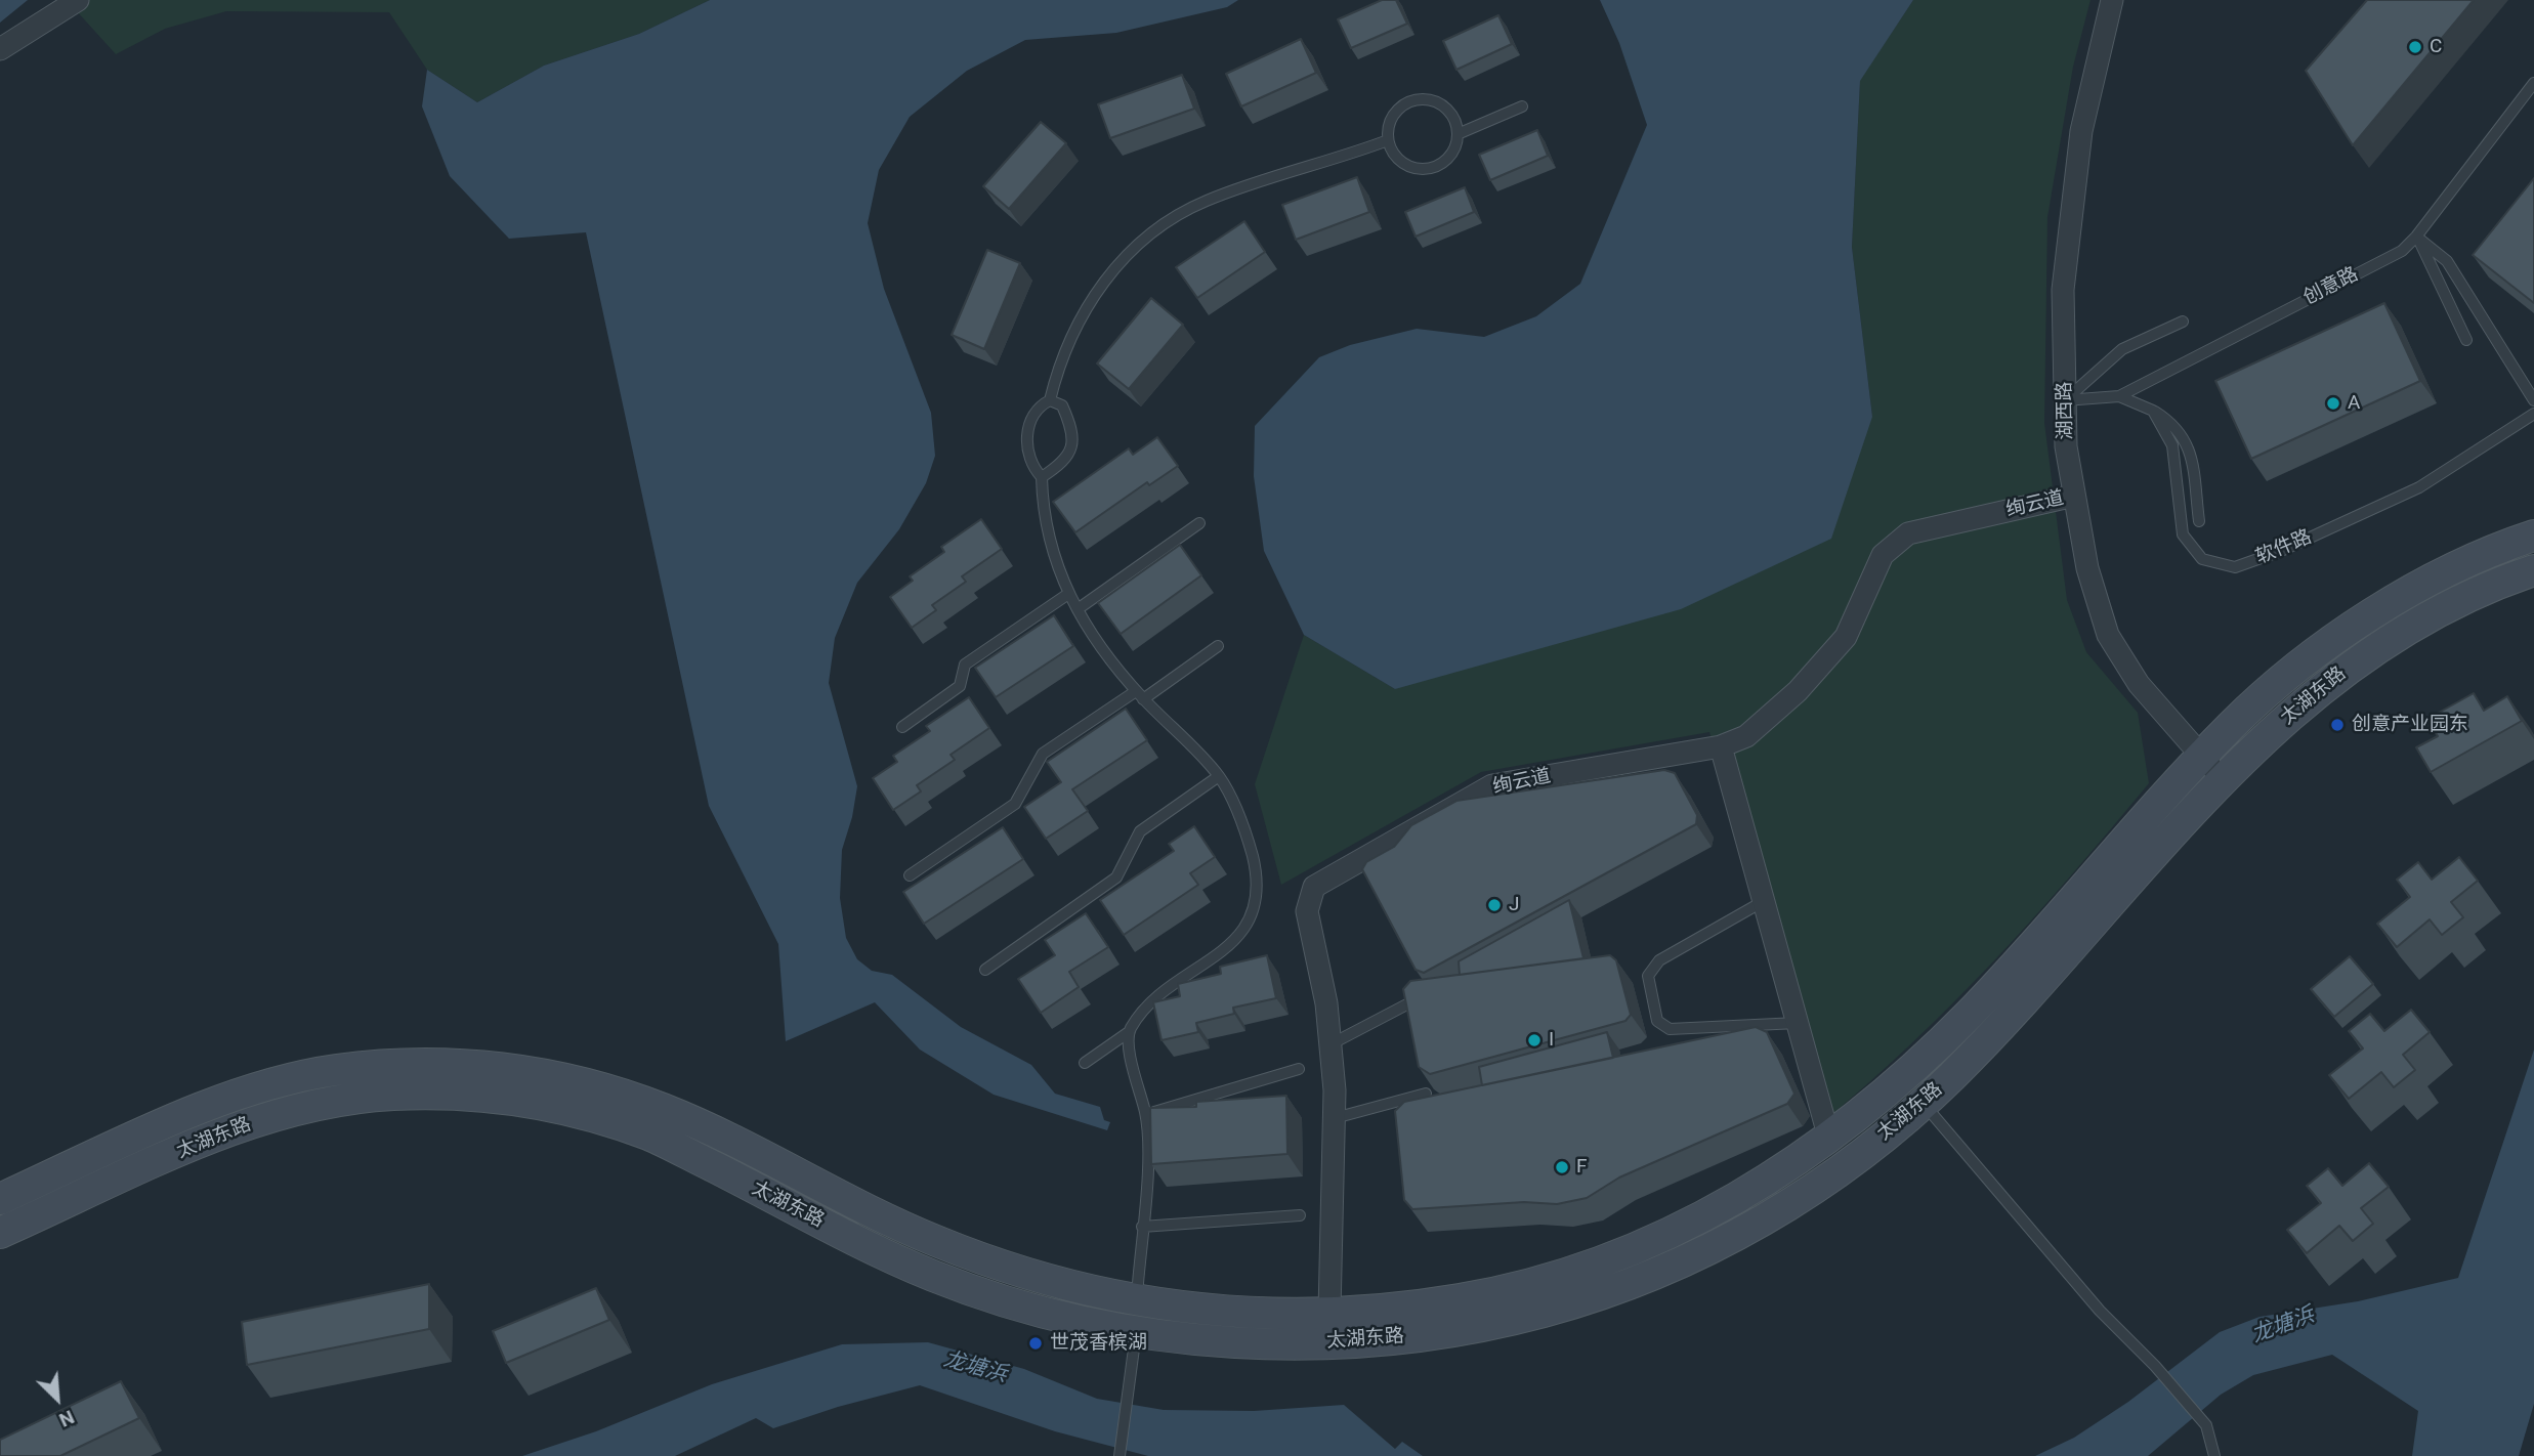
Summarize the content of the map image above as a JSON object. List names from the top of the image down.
{
  "streets": {
    "main road": ["太湖东路"],
    "street": ["湖西路", "绚云道"],
    "lane": ["创意路", "软件路"]
  },
  "crossings": [
    ["创意路", "湖西路"],
    ["湖西路", "绚云道"],
    ["湖西路", "太湖东路"],
    ["绚云道", "太湖东路"]
  ],
  "water": ["龙塘浜"],
  "places": [
    "C",
    "A",
    "创意产业园东",
    "J",
    "I",
    "F",
    "世茂香槟湖"
  ],
  "north": "bottom right"
}
